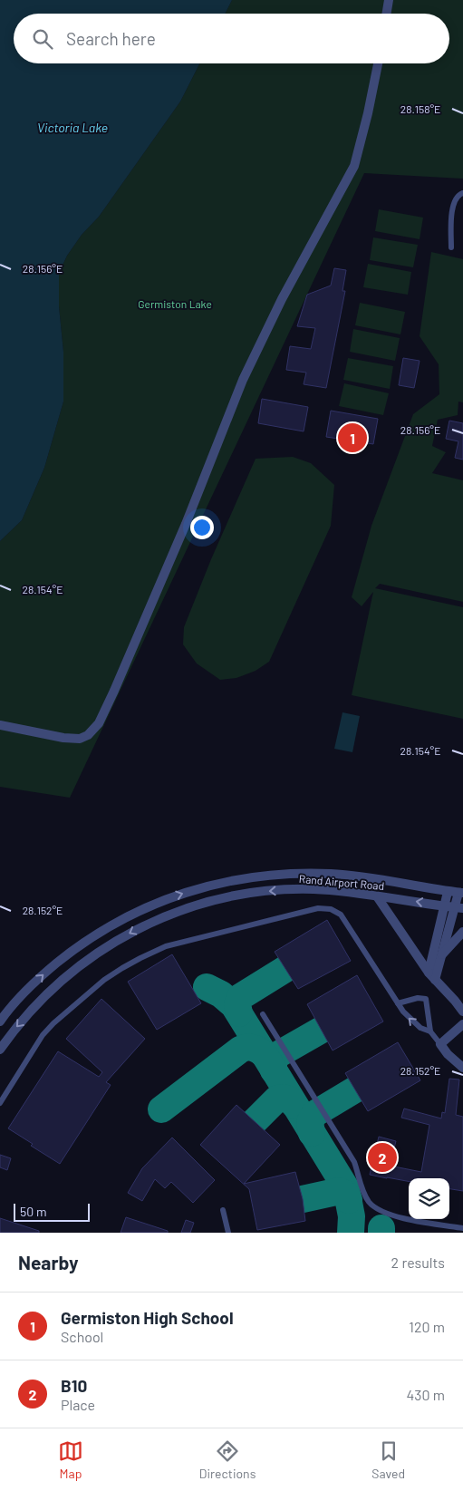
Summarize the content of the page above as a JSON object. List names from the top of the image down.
{
  "streets": {
    "street": ["Rand Airport Road"]
  },
  "water": ["Victoria Lake"],
  "parks": ["Germiston Lake"],
  "scale_bar": "50 m",
  "page": {
    "search": "Search here",
    "pins": ["1", "2"],
    "scale": "50 m",
    "heading": ["Nearby", "2 results"],
    "list": [
      {
        "mark": "1",
        "name": "Germiston High School",
        "note": "School",
        "value": "120 m"
      },
      {
        "mark": "2",
        "name": "B10",
        "note": "Place",
        "value": "430 m"
      }
    ],
    "nav": ["Map", "Directions", "Saved"]
  },
  "coordinates": [
    "28.158°E",
    "28.156°E",
    "28.154°E",
    "28.152°E"
  ]
}
